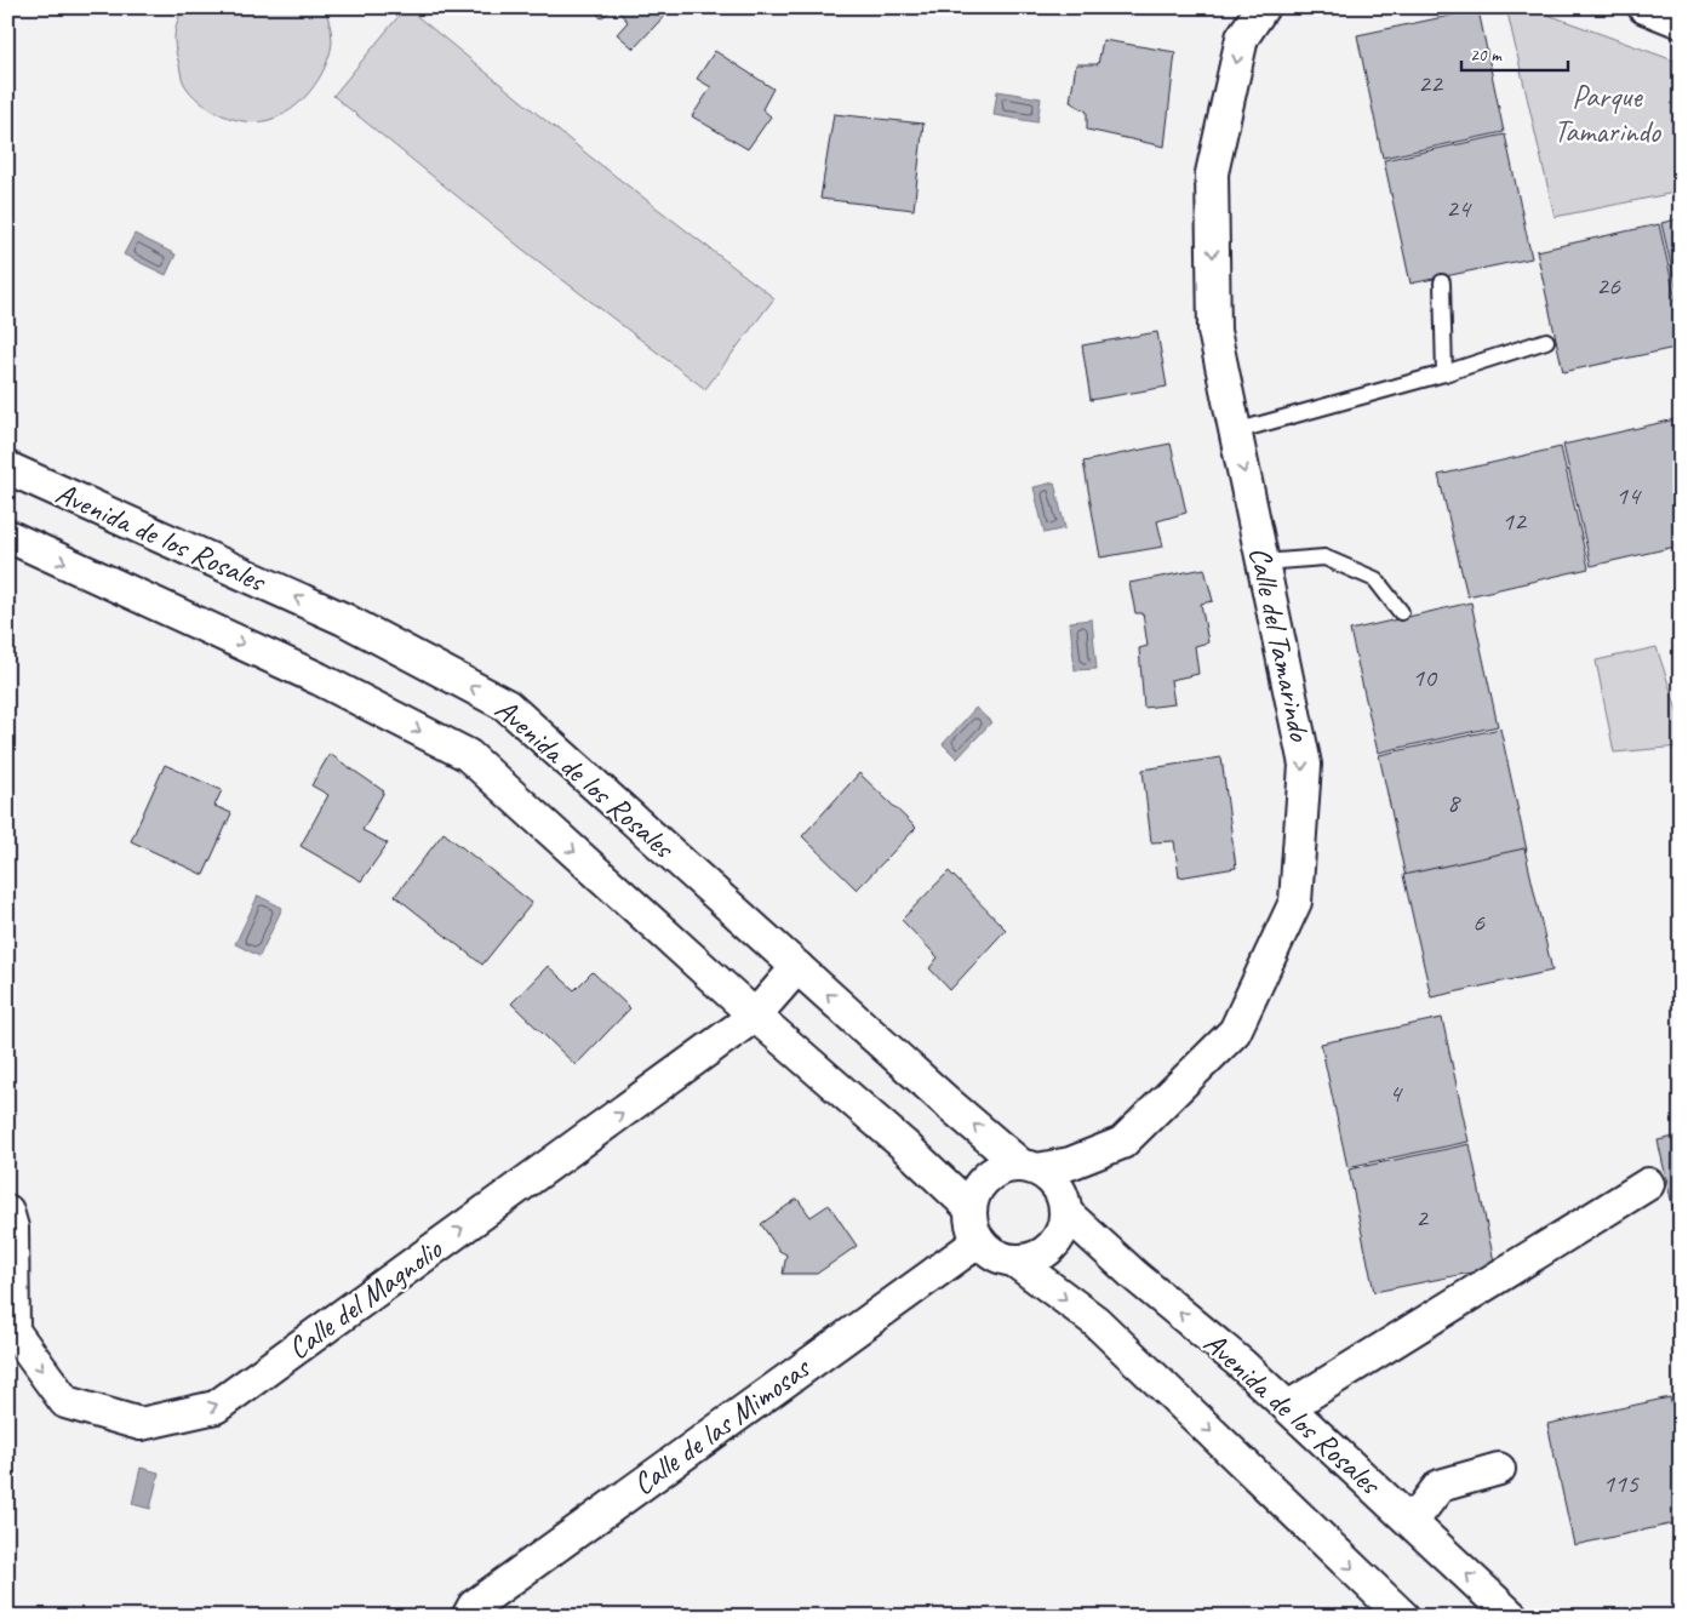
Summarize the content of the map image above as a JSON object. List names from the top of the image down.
{
  "streets": {
    "street": [
      "Avenida de los Rosales",
      "Calle del Tamarindo",
      "Calle del Magnolio",
      "Calle de las Mimosas"
    ]
  },
  "crossings": [
    ["Avenida de los Rosales", "Calle del Tamarindo"],
    ["Avenida de los Rosales", "Calle del Magnolio"],
    ["Avenida de los Rosales", "Calle de las Mimosas"],
    ["Calle del Tamarindo", "Calle de las Mimosas"]
  ],
  "one_way": ["Calle del Tamarindo"],
  "parks": ["Parque Tamarindo"],
  "house_numbers": [
    "22",
    "24",
    "26",
    "14",
    "12",
    "10",
    "8",
    "6",
    "4",
    "2",
    "115"
  ],
  "scale_bar": "20 m"
}
